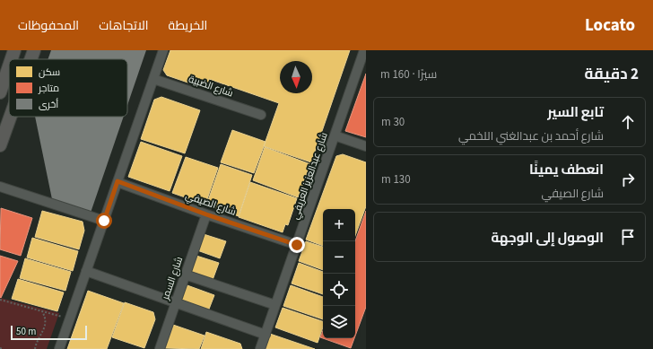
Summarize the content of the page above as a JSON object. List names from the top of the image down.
{
  "streets": {
    "street": [
      "شارع الضبية",
      "شارع عبدالعزيز العريفي",
      "شارع الصيفي",
      "شارع السمر"
    ]
  },
  "crossings": [
    ["شارع عبدالعزيز العريفي", "شارع الصيفي"],
    ["شارع الصيفي", "شارع السمر"]
  ],
  "legend": ["سكن", "متاجر", "أخرى"],
  "scale_bar": "50 m",
  "north": "bottom",
  "page": {
    "header": "Locato",
    "nav": ["الخريطة", "الاتجاهات", "المحفوظات"],
    "heading": ["2 دقيقة", "سيرًا · 160 m"],
    "list": [
      ["تابع السير", "شارع أحمد بن عبدالغني اللخمي", "30 m"],
      ["انعطف يمينًا", "شارع الصيفي", "130 m"],
      "الوصول إلى الوجهة"
    ],
    "map_buttons": ["+", "−"],
    "scale": "50 m"
  }
}
